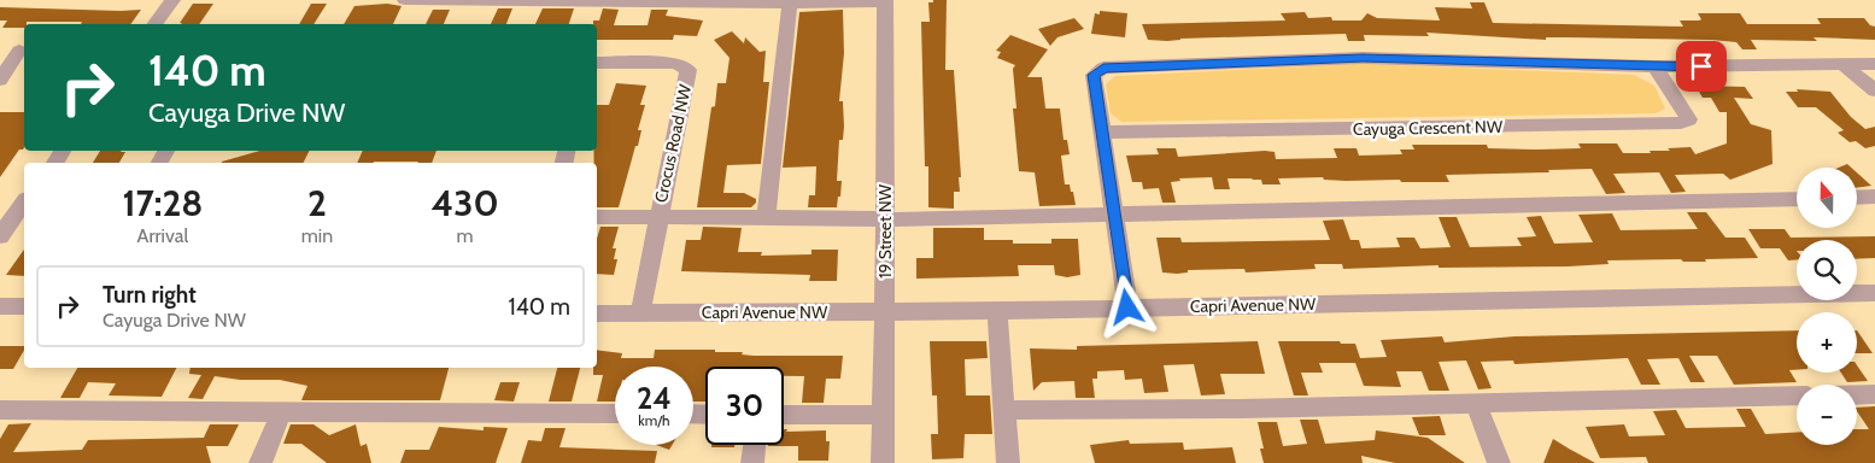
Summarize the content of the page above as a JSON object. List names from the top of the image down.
{
  "streets": {
    "street": [
      "Cayuga Crescent NW",
      "Crocus Road NW",
      "19 Street NW",
      "Capri Avenue NW"
    ]
  },
  "crossings": [
    ["Crocus Road NW", "Capri Avenue NW"],
    ["19 Street NW", "Capri Avenue NW"]
  ],
  "north": "top",
  "page": {
    "turn": ["140 m", "Cayuga Drive NW"],
    "eta": [
      "17:28",
      "Arrival",
      "2",
      "min",
      "430",
      "m"
    ],
    "map_buttons": ["+", "−"],
    "list": [
      {
        "name": "Turn right",
        "note": "Cayuga Drive NW",
        "value": "140 m"
      }
    ],
    "speed": "24 km/h",
    "limit": "30"
  }
}
